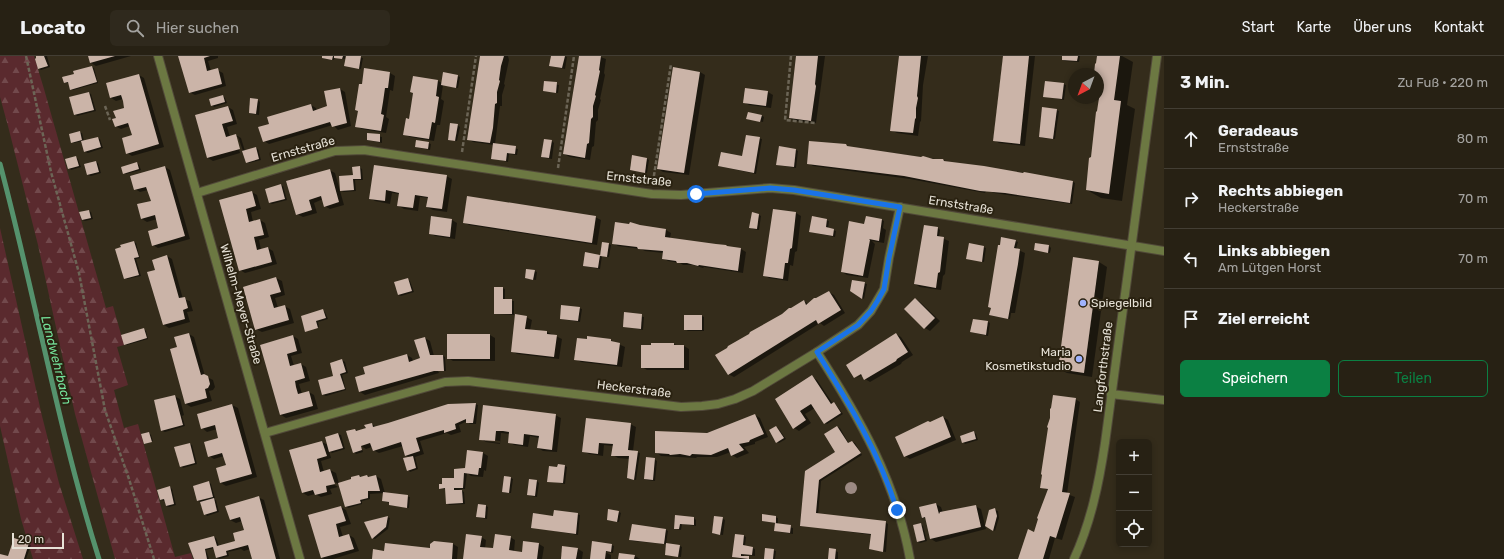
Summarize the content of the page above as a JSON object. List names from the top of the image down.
{
  "streets": {
    "street": [
      "Ernststraße",
      "Wilhelm-Meyer-Straße",
      "Langforthstraße",
      "Heckerstraße"
    ]
  },
  "crossings": [
    ["Ernststraße", "Wilhelm-Meyer-Straße"],
    ["Ernststraße", "Langforthstraße"],
    ["Ernststraße", "Heckerstraße"],
    ["Wilhelm-Meyer-Straße", "Heckerstraße"]
  ],
  "water": ["Landwehrbach"],
  "places": ["Spiegelbild", "Maria Kosmetikstudio"],
  "scale_bar": "20 m",
  "north": "bottom left",
  "page": {
    "header": "Locato",
    "search": "Hier suchen",
    "nav": [
      "Start",
      "Karte",
      "Über uns",
      "Kontakt"
    ],
    "heading": ["3 Min.", "Zu Fuß · 220 m"],
    "list": [
      ["Geradeaus", "Ernststraße", "80 m"],
      ["Rechts abbiegen", "Heckerstraße", "70 m"],
      ["Links abbiegen", "Am Lütgen Horst", "70 m"],
      "Ziel erreicht"
    ],
    "buttons": ["Speichern", "Teilen"],
    "map_buttons": ["+", "−"],
    "scale": "20 m"
  }
}
